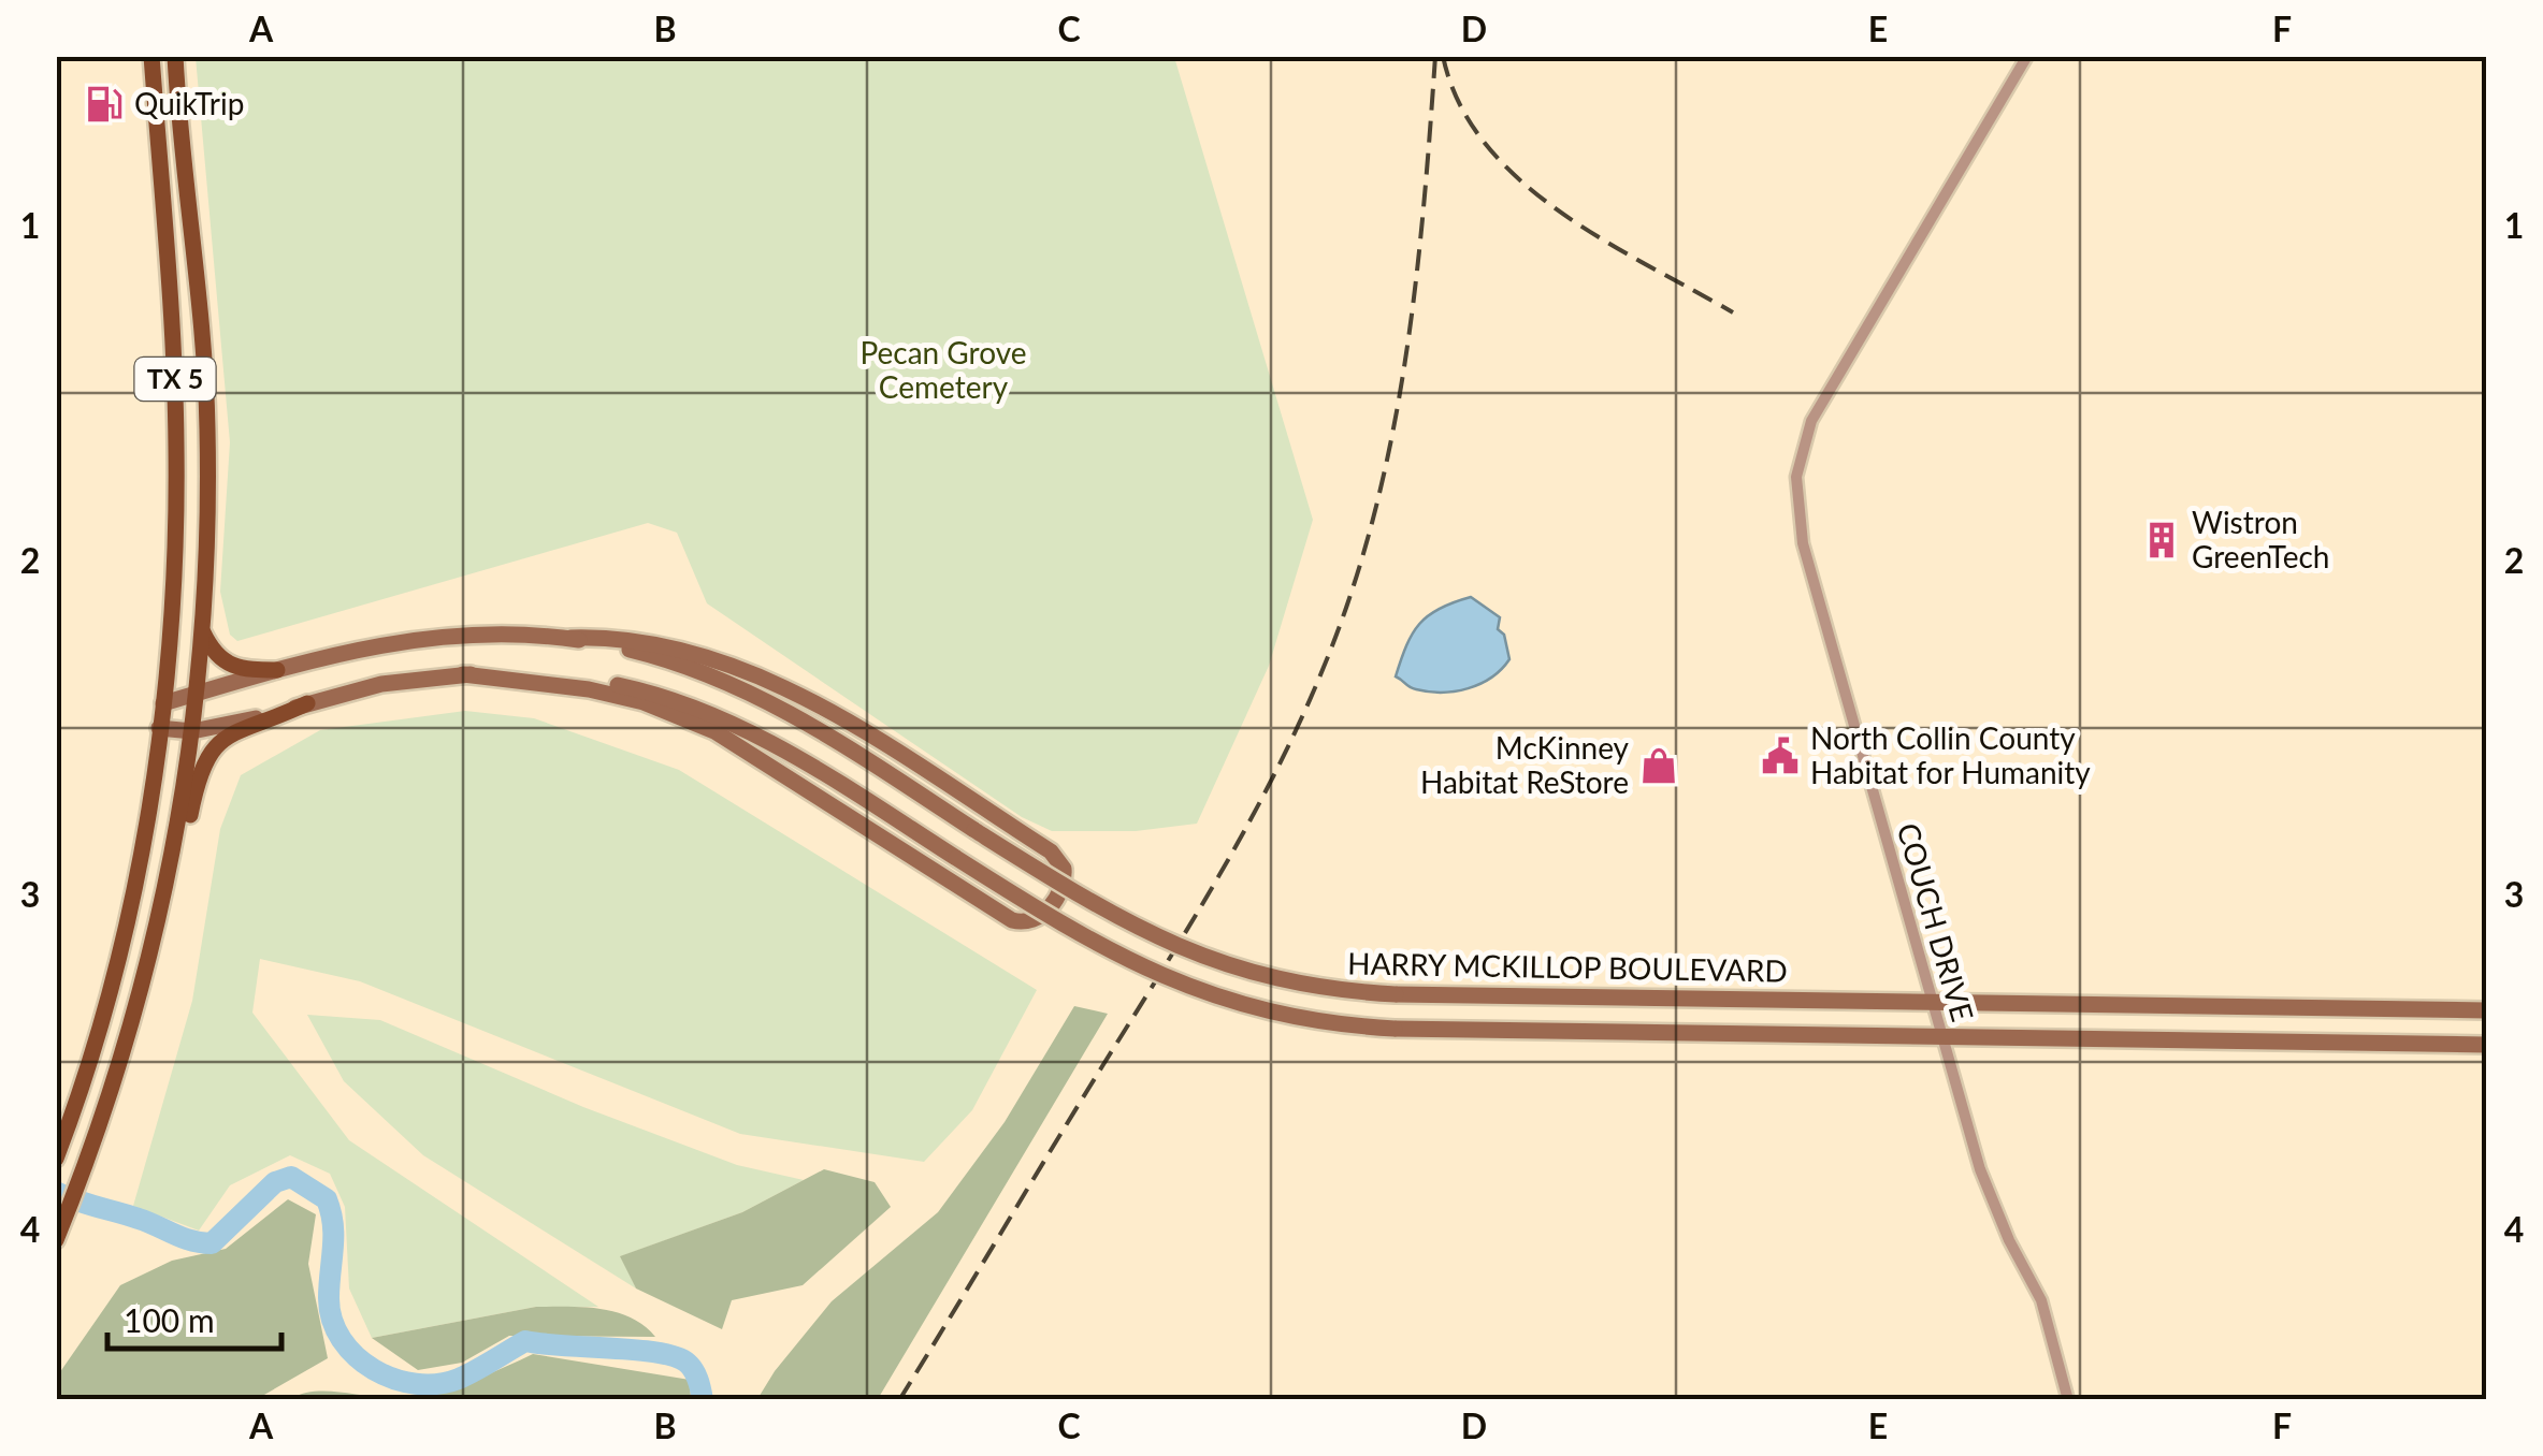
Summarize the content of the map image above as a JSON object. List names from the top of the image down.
{
  "streets": {
    "main road": ["TX 5", "HARRY MCKILLOP BOULEVARD"],
    "street": ["COUCH DRIVE"]
  },
  "crossings": [
    ["TX 5", "HARRY MCKILLOP BOULEVARD"],
    ["COUCH DRIVE", "HARRY MCKILLOP BOULEVARD"]
  ],
  "parks": ["Pecan Grove Cemetery"],
  "places": {
    "fuel station": ["QuikTrip"],
    "building": ["Wistron GreenTech"],
    "public building": ["North Collin County Habitat for Humanity"],
    "shop": ["McKinney Habitat ReStore"]
  },
  "scale_bar": "100 m",
  "grid": {
    "columns": [
      "A",
      "B",
      "C",
      "D",
      "E",
      "F"
    ],
    "rows": [
      "1",
      "2",
      "3",
      "4"
    ]
  }
}
